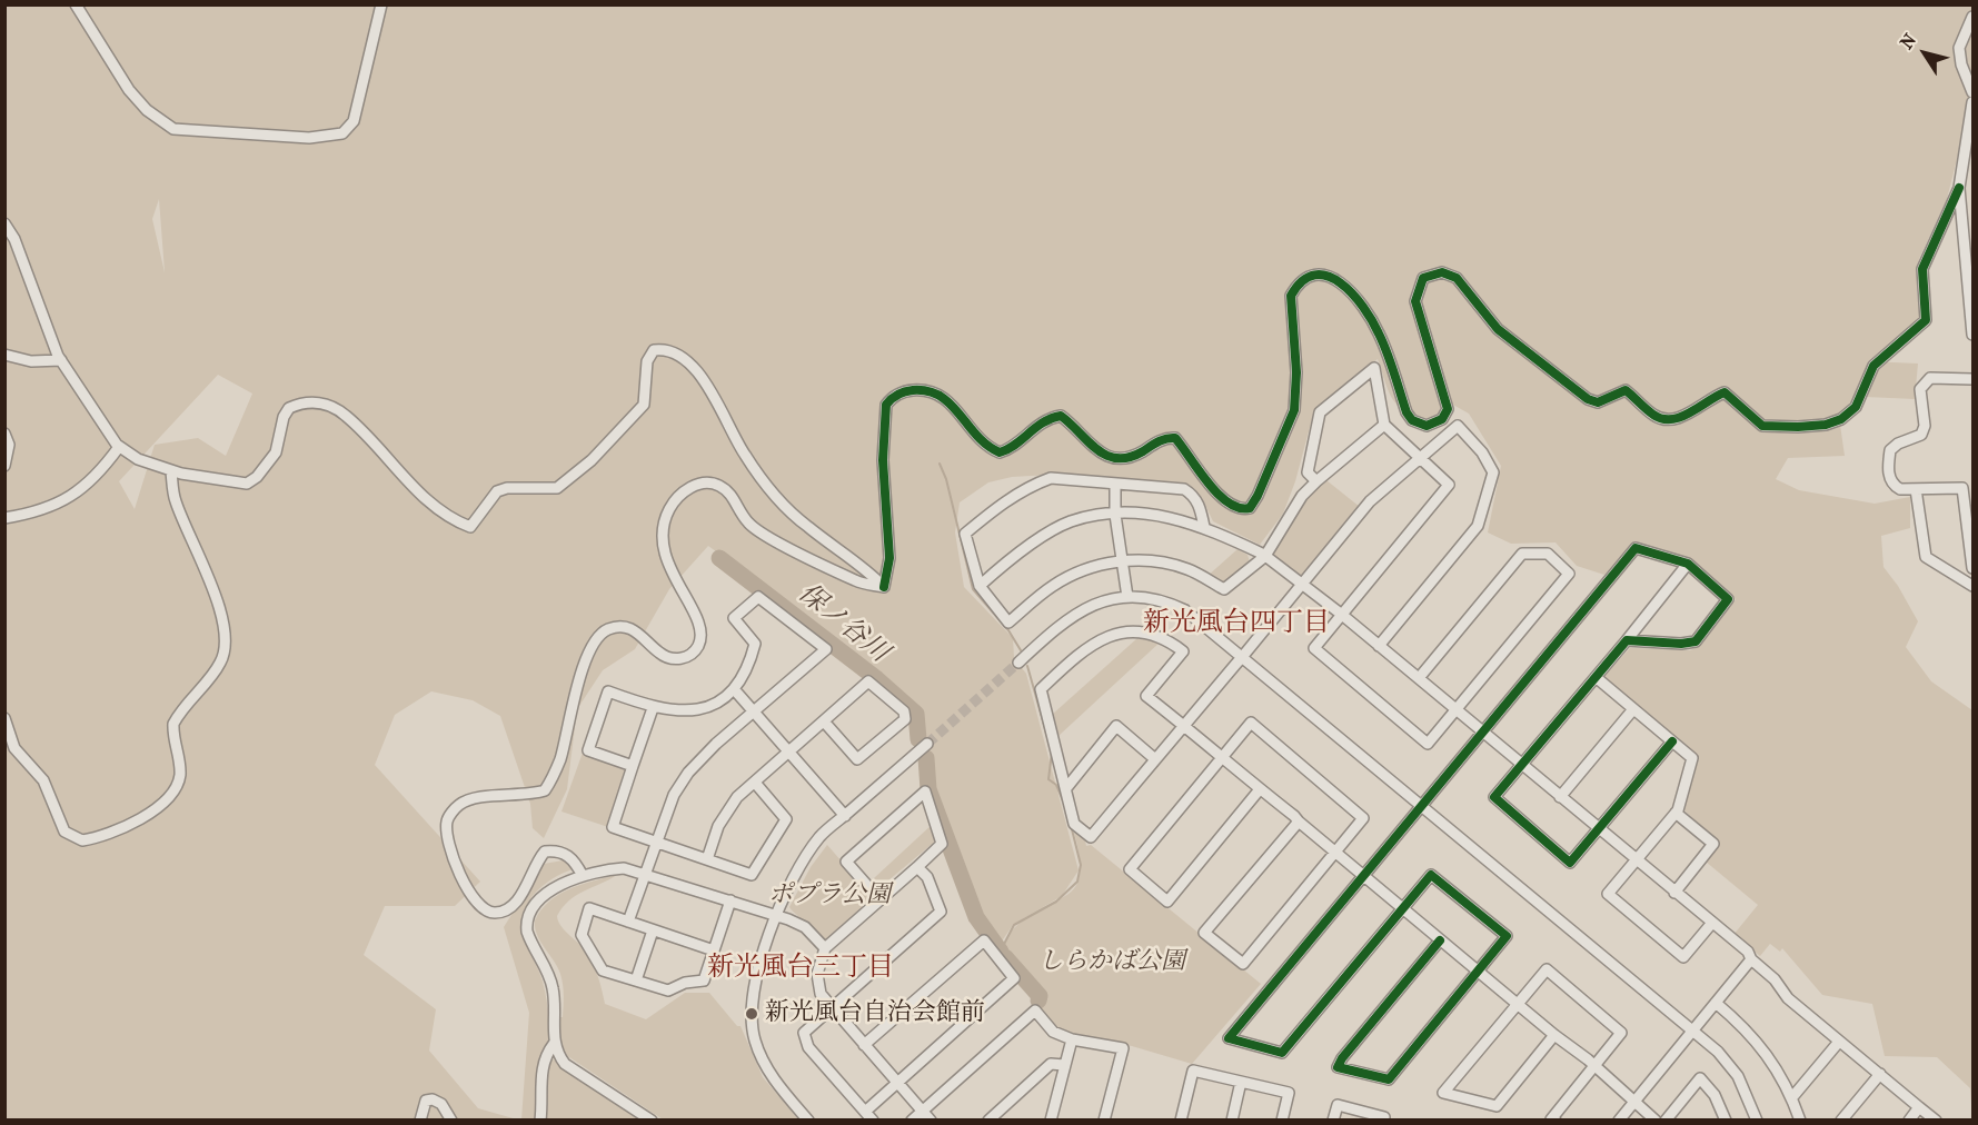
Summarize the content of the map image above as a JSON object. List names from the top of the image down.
{
  "districts": ["新光風台四丁目", "新光風台三丁目"],
  "water": ["保ノ谷川"],
  "parks": ["ポプラ公園", "しらかば公園"],
  "places": ["新光風台自治会館前"],
  "north": "top left"
}
